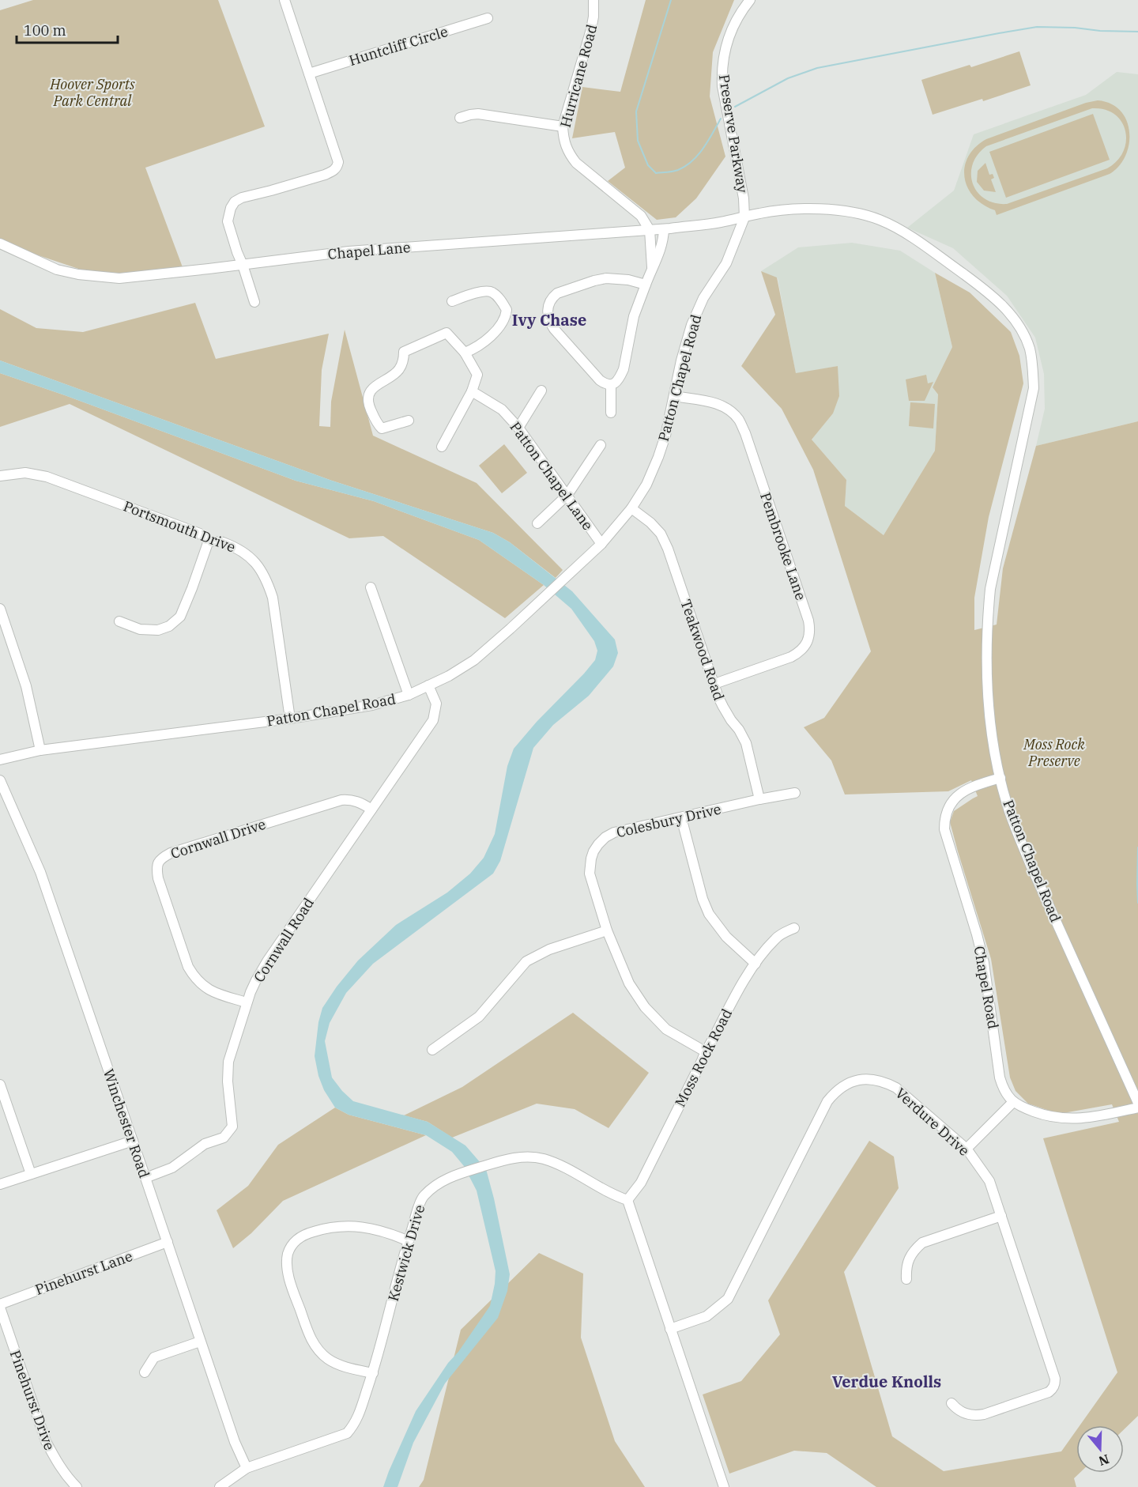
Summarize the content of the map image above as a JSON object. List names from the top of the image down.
{
  "streets": {
    "street": [
      "Huntcliff Circle",
      "Hurricane Road",
      "Preserve Parkway",
      "Chapel Lane",
      "Patton Chapel Road",
      "Patton Chapel Lane",
      "Portsmouth Drive",
      "Pembrooke Lane",
      "Teakwood Road",
      "Colesbury Drive",
      "Cornwall Drive",
      "Cornwall Road",
      "Chapel Road",
      "Moss Rock Road",
      "Verdure Drive",
      "Winchester Road",
      "Kestwick Drive",
      "Pinehurst Lane",
      "Pinehurst Drive"
    ]
  },
  "crossings": [
    ["Hurricane Road", "Chapel Lane"],
    ["Preserve Parkway", "Chapel Lane"],
    ["Preserve Parkway", "Patton Chapel Road"],
    ["Chapel Lane", "Patton Chapel Road"],
    ["Patton Chapel Road", "Patton Chapel Lane"],
    ["Patton Chapel Road", "Portsmouth Drive"],
    ["Patton Chapel Road", "Pembrooke Lane"],
    ["Patton Chapel Road", "Teakwood Road"],
    ["Patton Chapel Road", "Cornwall Road"],
    ["Patton Chapel Road", "Chapel Road"],
    ["Pembrooke Lane", "Teakwood Road"],
    ["Teakwood Road", "Colesbury Drive"],
    ["Colesbury Drive", "Moss Rock Road"],
    ["Cornwall Drive", "Cornwall Road"],
    ["Cornwall Road", "Winchester Road"],
    ["Moss Rock Road", "Kestwick Drive"],
    ["Winchester Road", "Kestwick Drive"],
    ["Winchester Road", "Pinehurst Lane"],
    ["Pinehurst Lane", "Pinehurst Drive"]
  ],
  "districts": ["Ivy Chase", "Verdue Knolls"],
  "parks": ["Hoover Sports Park Central", "Moss Rock Preserve"],
  "scale_bar": "100 m",
  "north": "bottom"
}
